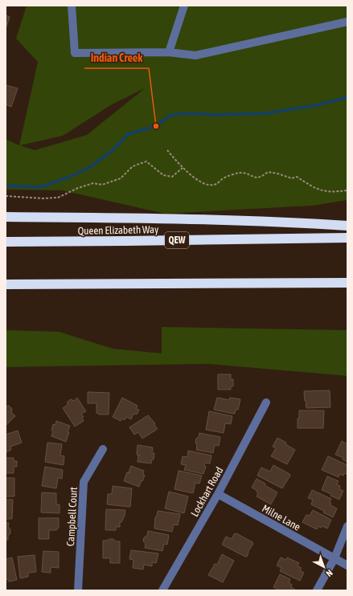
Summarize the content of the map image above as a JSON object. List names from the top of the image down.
{
  "streets": {
    "highway": ["Queen Elizabeth Way", "QEW"],
    "street": ["Lockhart Road", "Campbell Court", "Milne Lane"]
  },
  "crossings": [
    ["Lockhart Road", "Milne Lane"]
  ],
  "places": ["Indian Creek"],
  "north": "bottom right"
}
